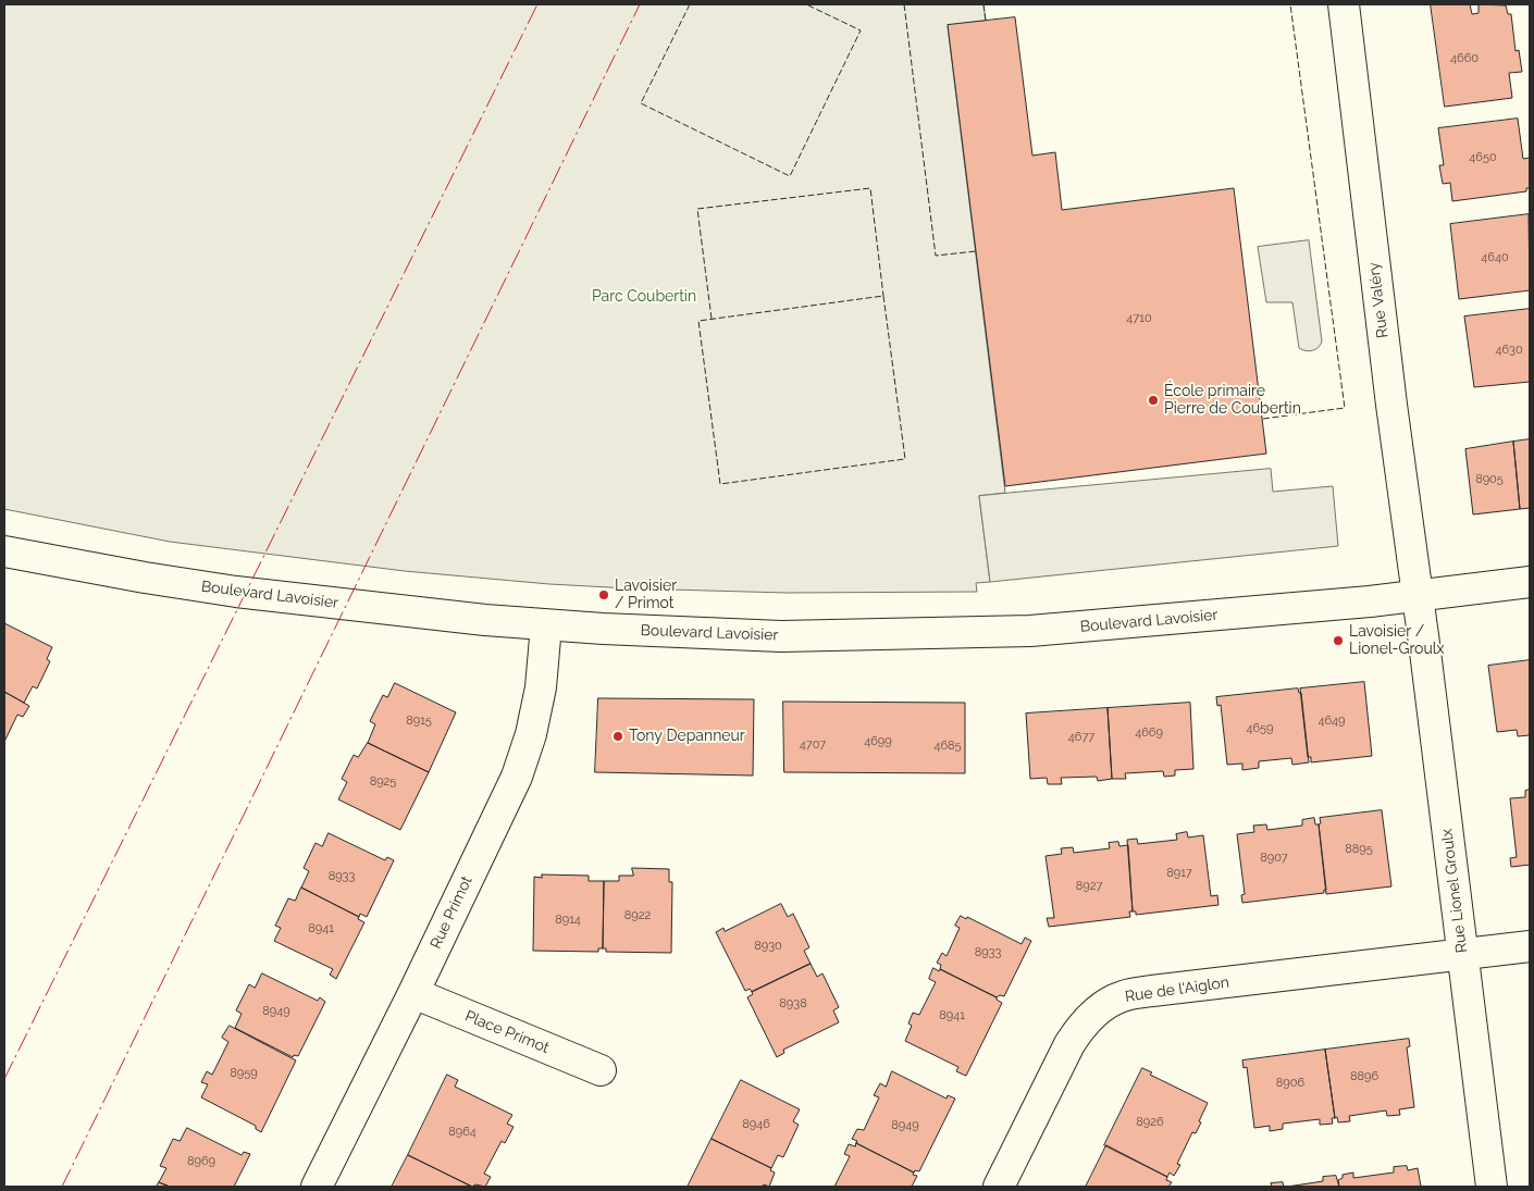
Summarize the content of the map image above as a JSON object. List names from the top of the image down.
{
  "streets": {
    "street": [
      "Rue Valéry",
      "Boulevard Lavoisier",
      "Rue Lionel Groulx",
      "Rue Primot",
      "Rue de l'Aiglon",
      "Place Primot"
    ]
  },
  "crossings": [
    ["Rue Valéry", "Boulevard Lavoisier"],
    ["Rue Valéry", "Rue Lionel Groulx"],
    ["Boulevard Lavoisier", "Rue Lionel Groulx"],
    ["Boulevard Lavoisier", "Rue Primot"],
    ["Rue Lionel Groulx", "Rue de l'Aiglon"],
    ["Rue Primot", "Place Primot"]
  ],
  "parks": ["Parc Coubertin"],
  "places": [
    "École primaire Pierre de Coubertin",
    "Lavoisier / Primot",
    "Lavoisier / Lionel-Groulx",
    "Tony Depanneur"
  ],
  "house_numbers": [
    "4660",
    "4650",
    "4640",
    "4710",
    "4630",
    "8905",
    "8915",
    "4649",
    "4659",
    "4669",
    "4677",
    "4699",
    "4707",
    "4685",
    "8925",
    "8895",
    "8907",
    "8917",
    "8933",
    "8927",
    "8922",
    "8914",
    "8941",
    "8930",
    "8933",
    "8938",
    "8949",
    "8941",
    "8959",
    "8896",
    "8906",
    "8926",
    "8946",
    "8949",
    "8964",
    "8969"
  ]
}
